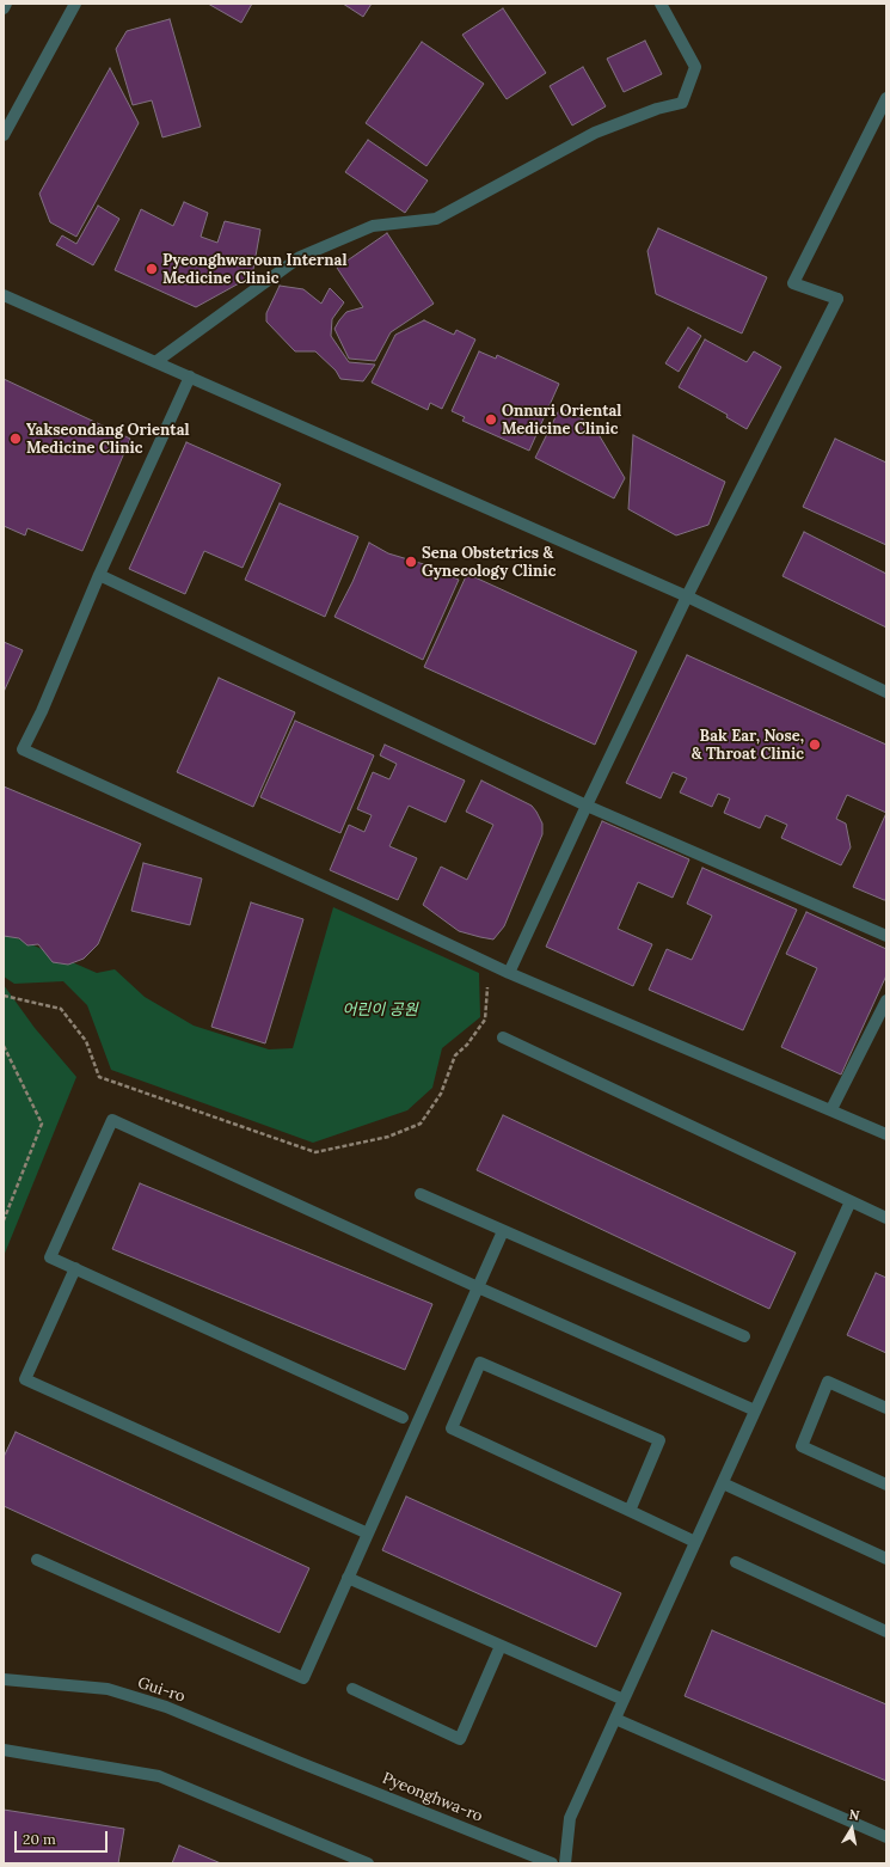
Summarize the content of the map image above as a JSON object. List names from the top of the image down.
{
  "streets": {
    "street": ["Gui-ro", "Pyeonghwa-ro"]
  },
  "crossings": [
    ["Gui-ro", "Pyeonghwa-ro"]
  ],
  "parks": ["어린이 공원"],
  "places": [
    "Pyeonghwaroun Internal Medicine Clinic",
    "Onnuri Oriental Medicine Clinic",
    "Yakseondang Oriental Medicine Clinic",
    "Sena Obstetrics & Gynecology Clinic",
    "Bak Ear, Nose, & Throat Clinic"
  ],
  "scale_bar": "20 m",
  "north": "top"
}
